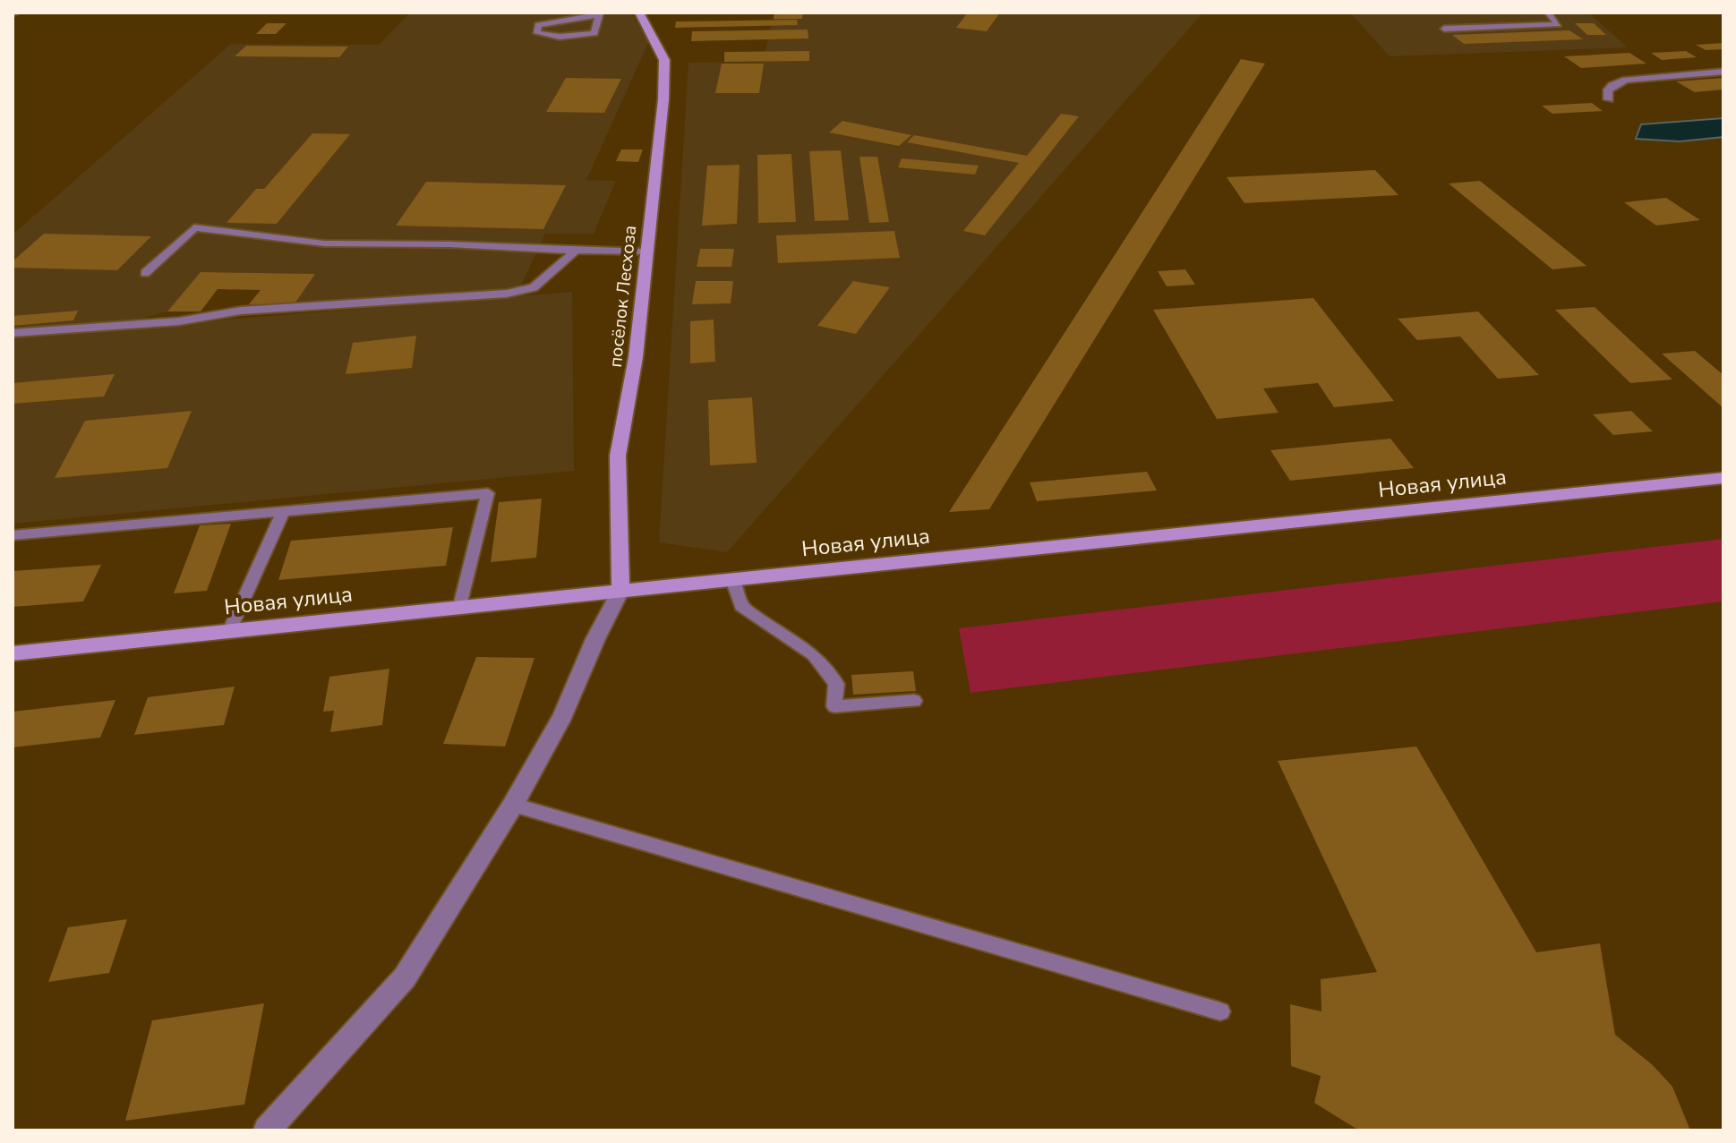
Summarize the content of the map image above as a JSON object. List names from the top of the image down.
{
  "streets": {
    "street": ["посёлок Лесхоза", "Новая улица"]
  },
  "crossings": [
    ["посёлок Лесхоза", "Новая улица"]
  ]
}
